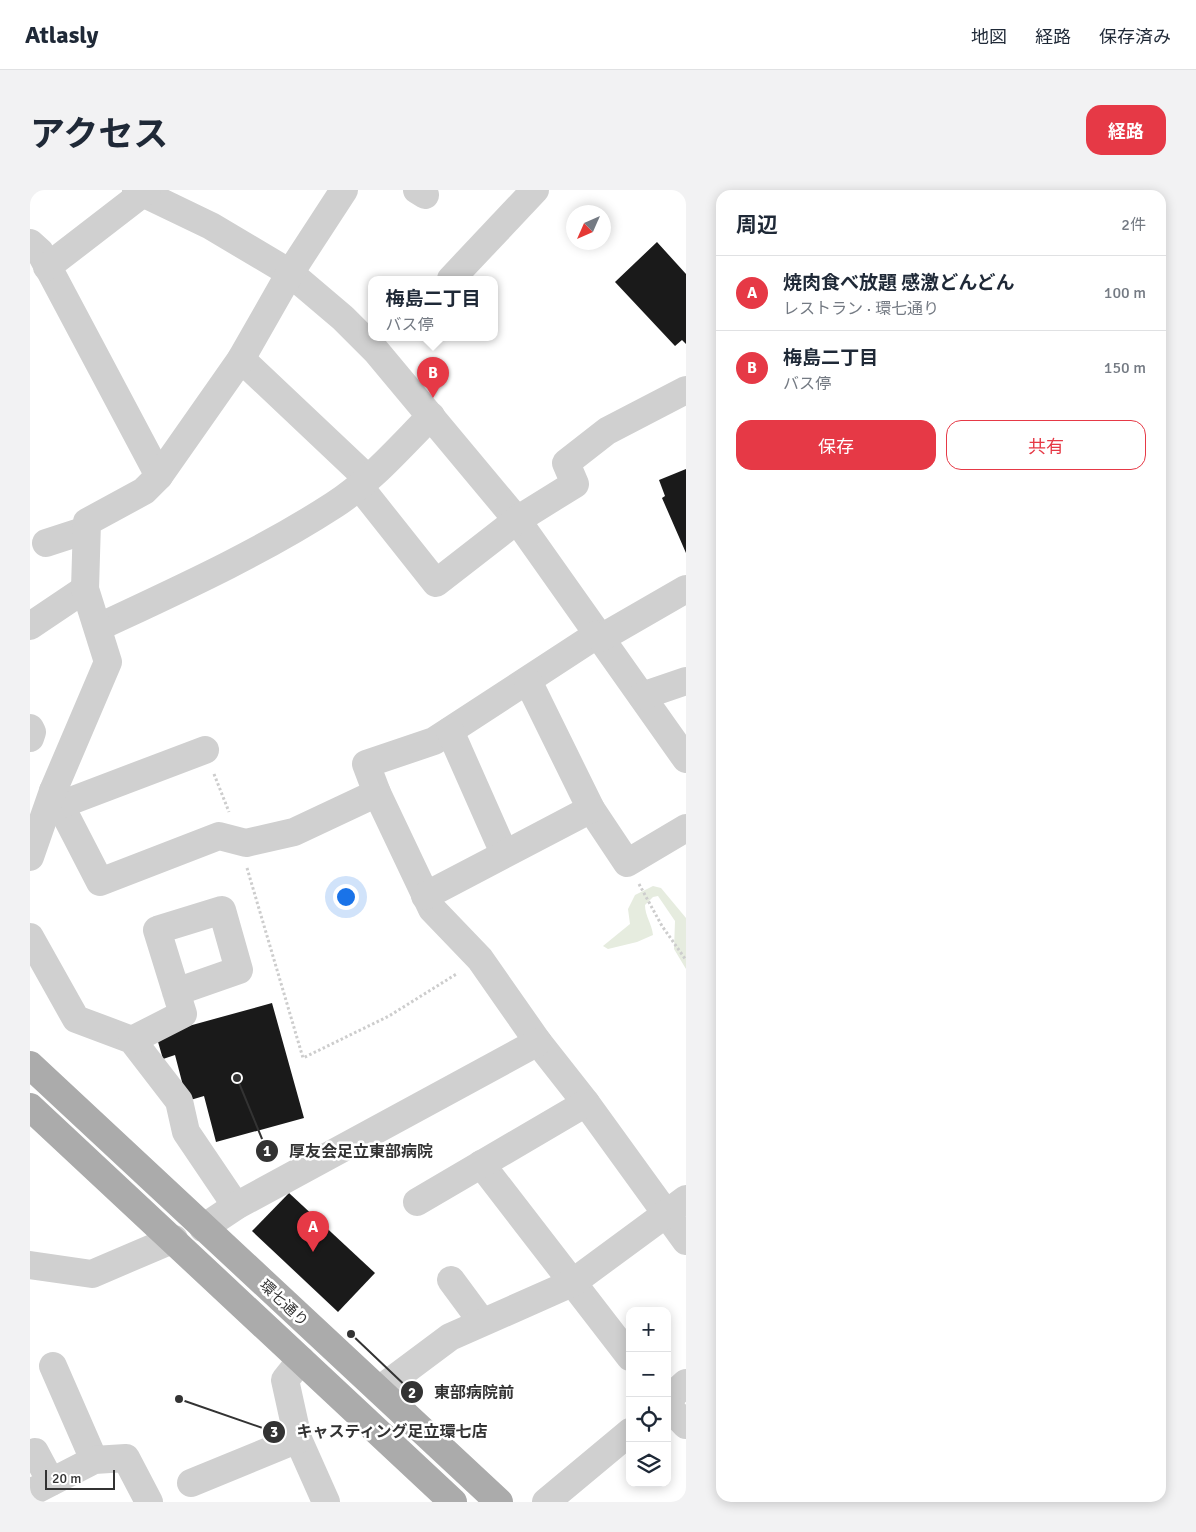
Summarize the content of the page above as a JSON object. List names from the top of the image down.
{
  "streets": {
    "main road": ["環七通り"]
  },
  "places": ["厚友会足立東部病院", "東部病院前", "キャスティング足立環七店"],
  "scale_bar": "20 m",
  "north": "bottom left",
  "page": {
    "header": "Atlasly",
    "nav": ["地図", "経路", "保存済み"],
    "title": "アクセス",
    "buttons": [
      "経路",
      ["保存", "共有"]
    ],
    "heading": ["周辺", "2件"],
    "list": [
      {
        "mark": "A",
        "name": "焼肉食べ放題 感激どんどん",
        "note": "レストラン · 環七通り",
        "value": "100 m"
      },
      {
        "mark": "B",
        "name": "梅島二丁目",
        "note": "バス停",
        "value": "150 m"
      }
    ],
    "popup": ["梅島二丁目", "バス停"],
    "pins": ["B", "A"],
    "map_buttons": ["+", "−"],
    "scale": "20 m"
  }
}
